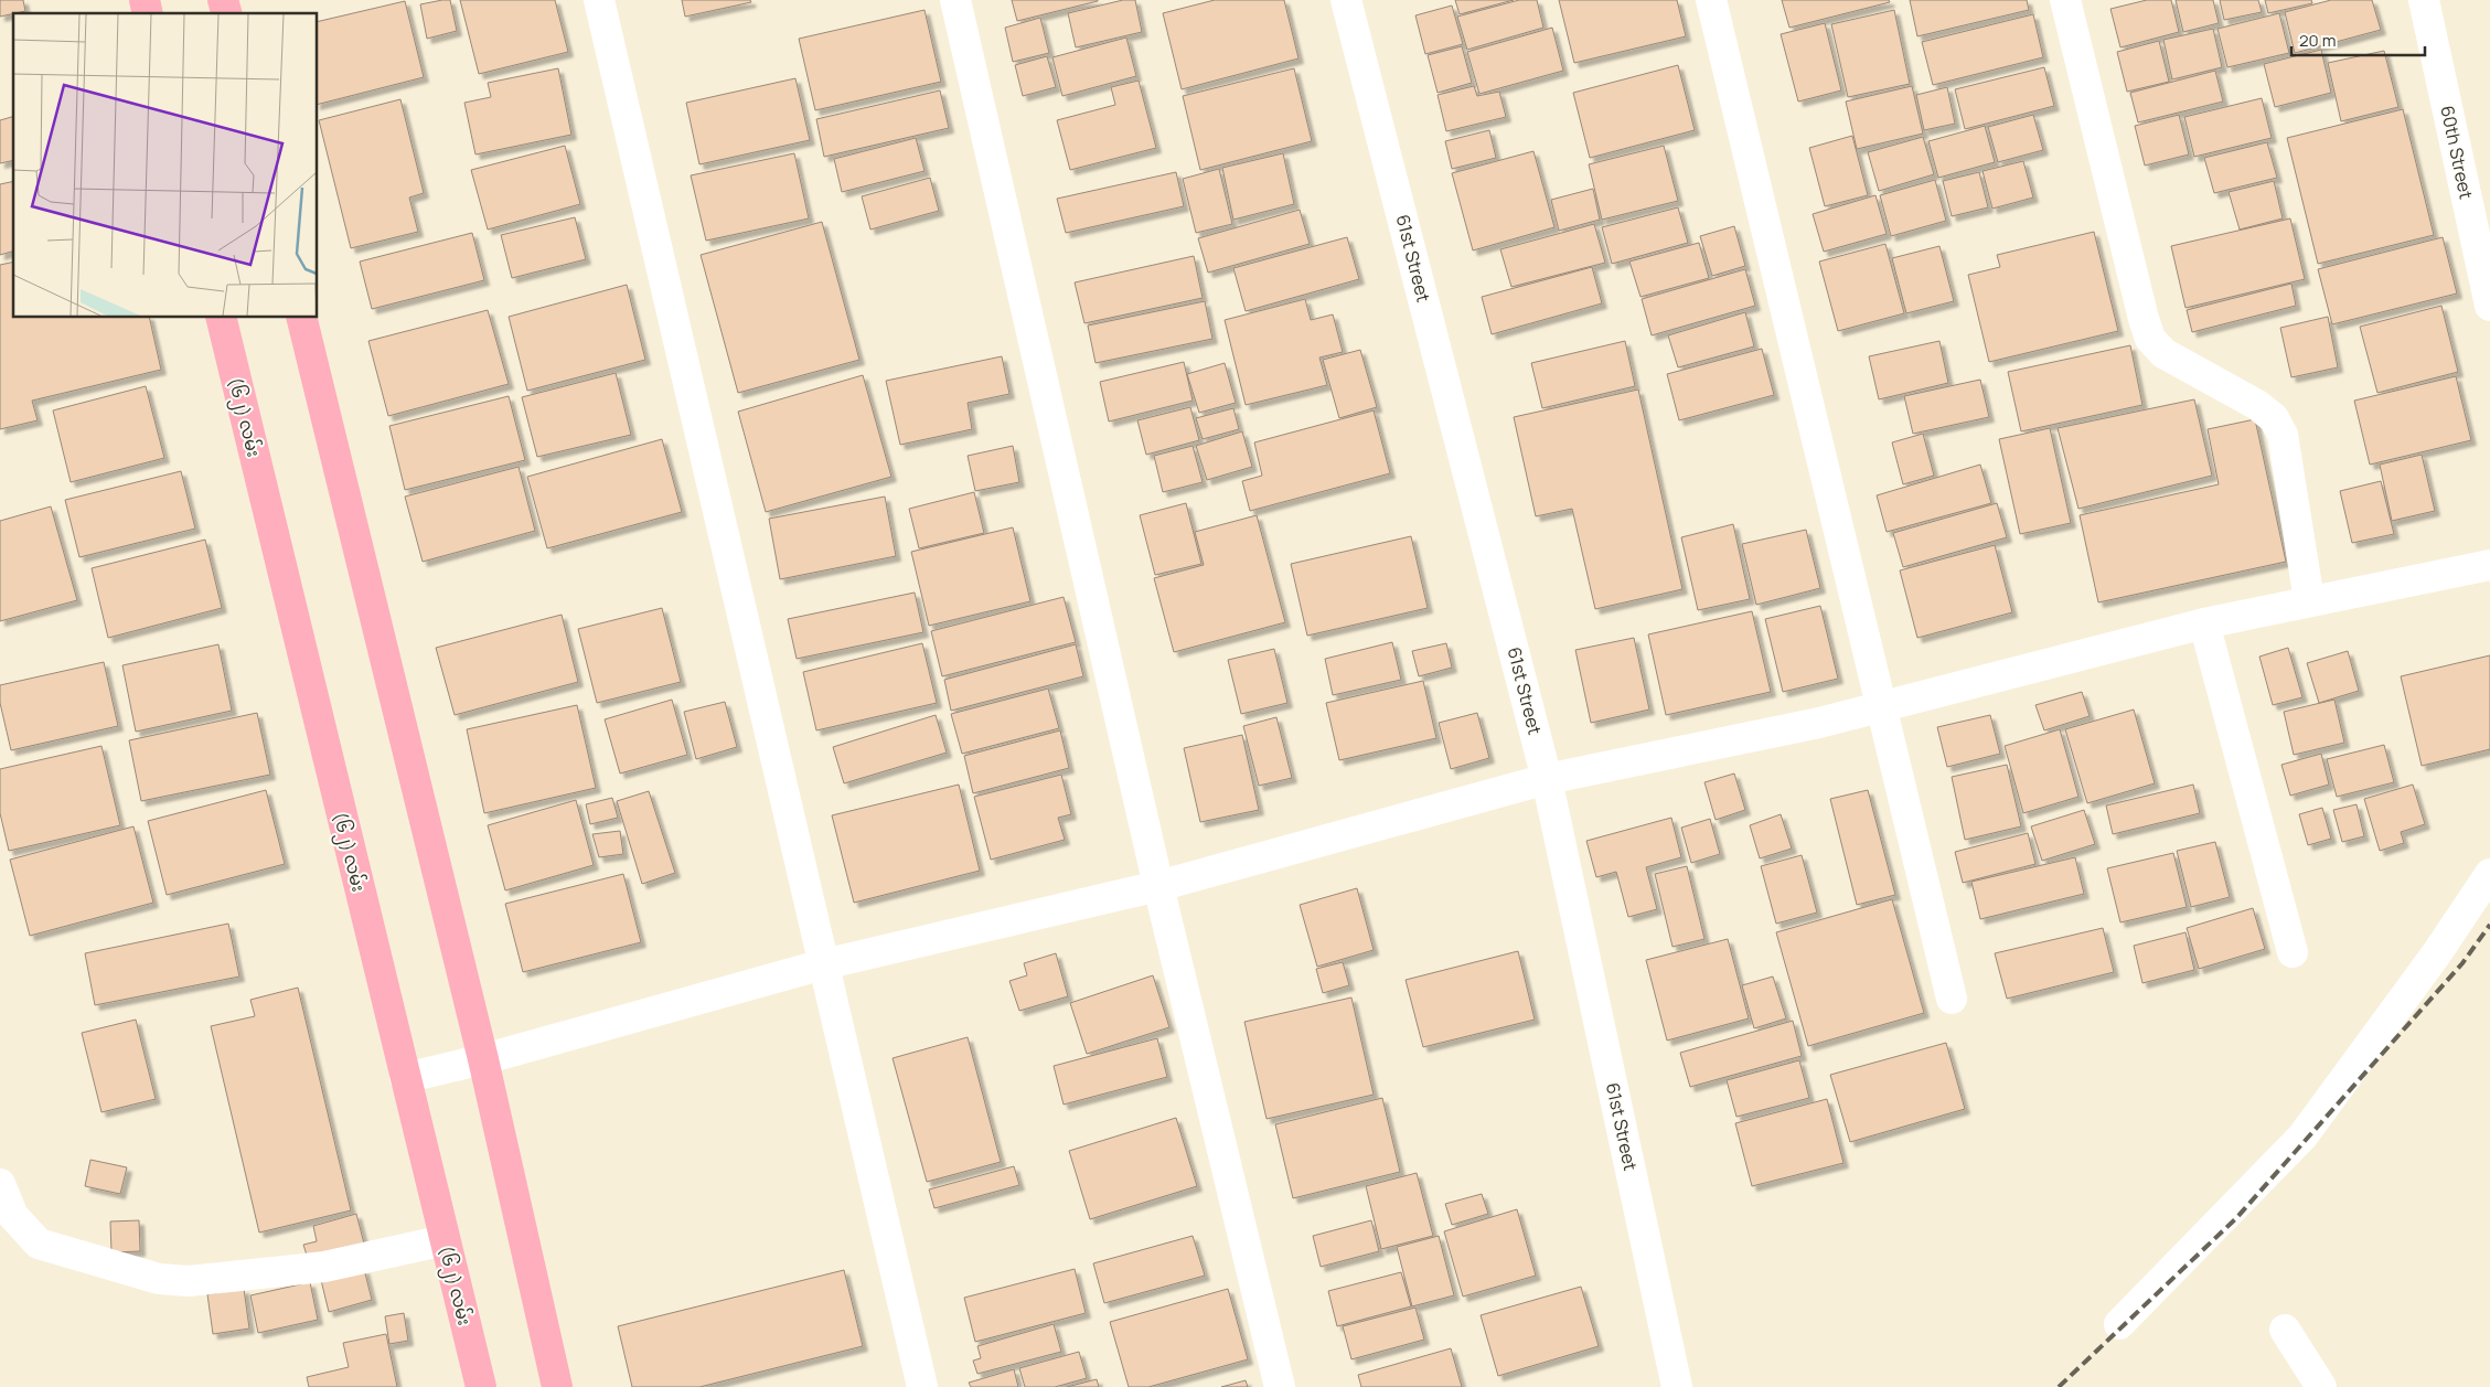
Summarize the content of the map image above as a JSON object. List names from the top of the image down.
{
  "streets": {
    "main road": ["(၆၂) လမ်း"],
    "street": ["60th Street", "61st Street"]
  },
  "scale_bar": "20 m"
}
